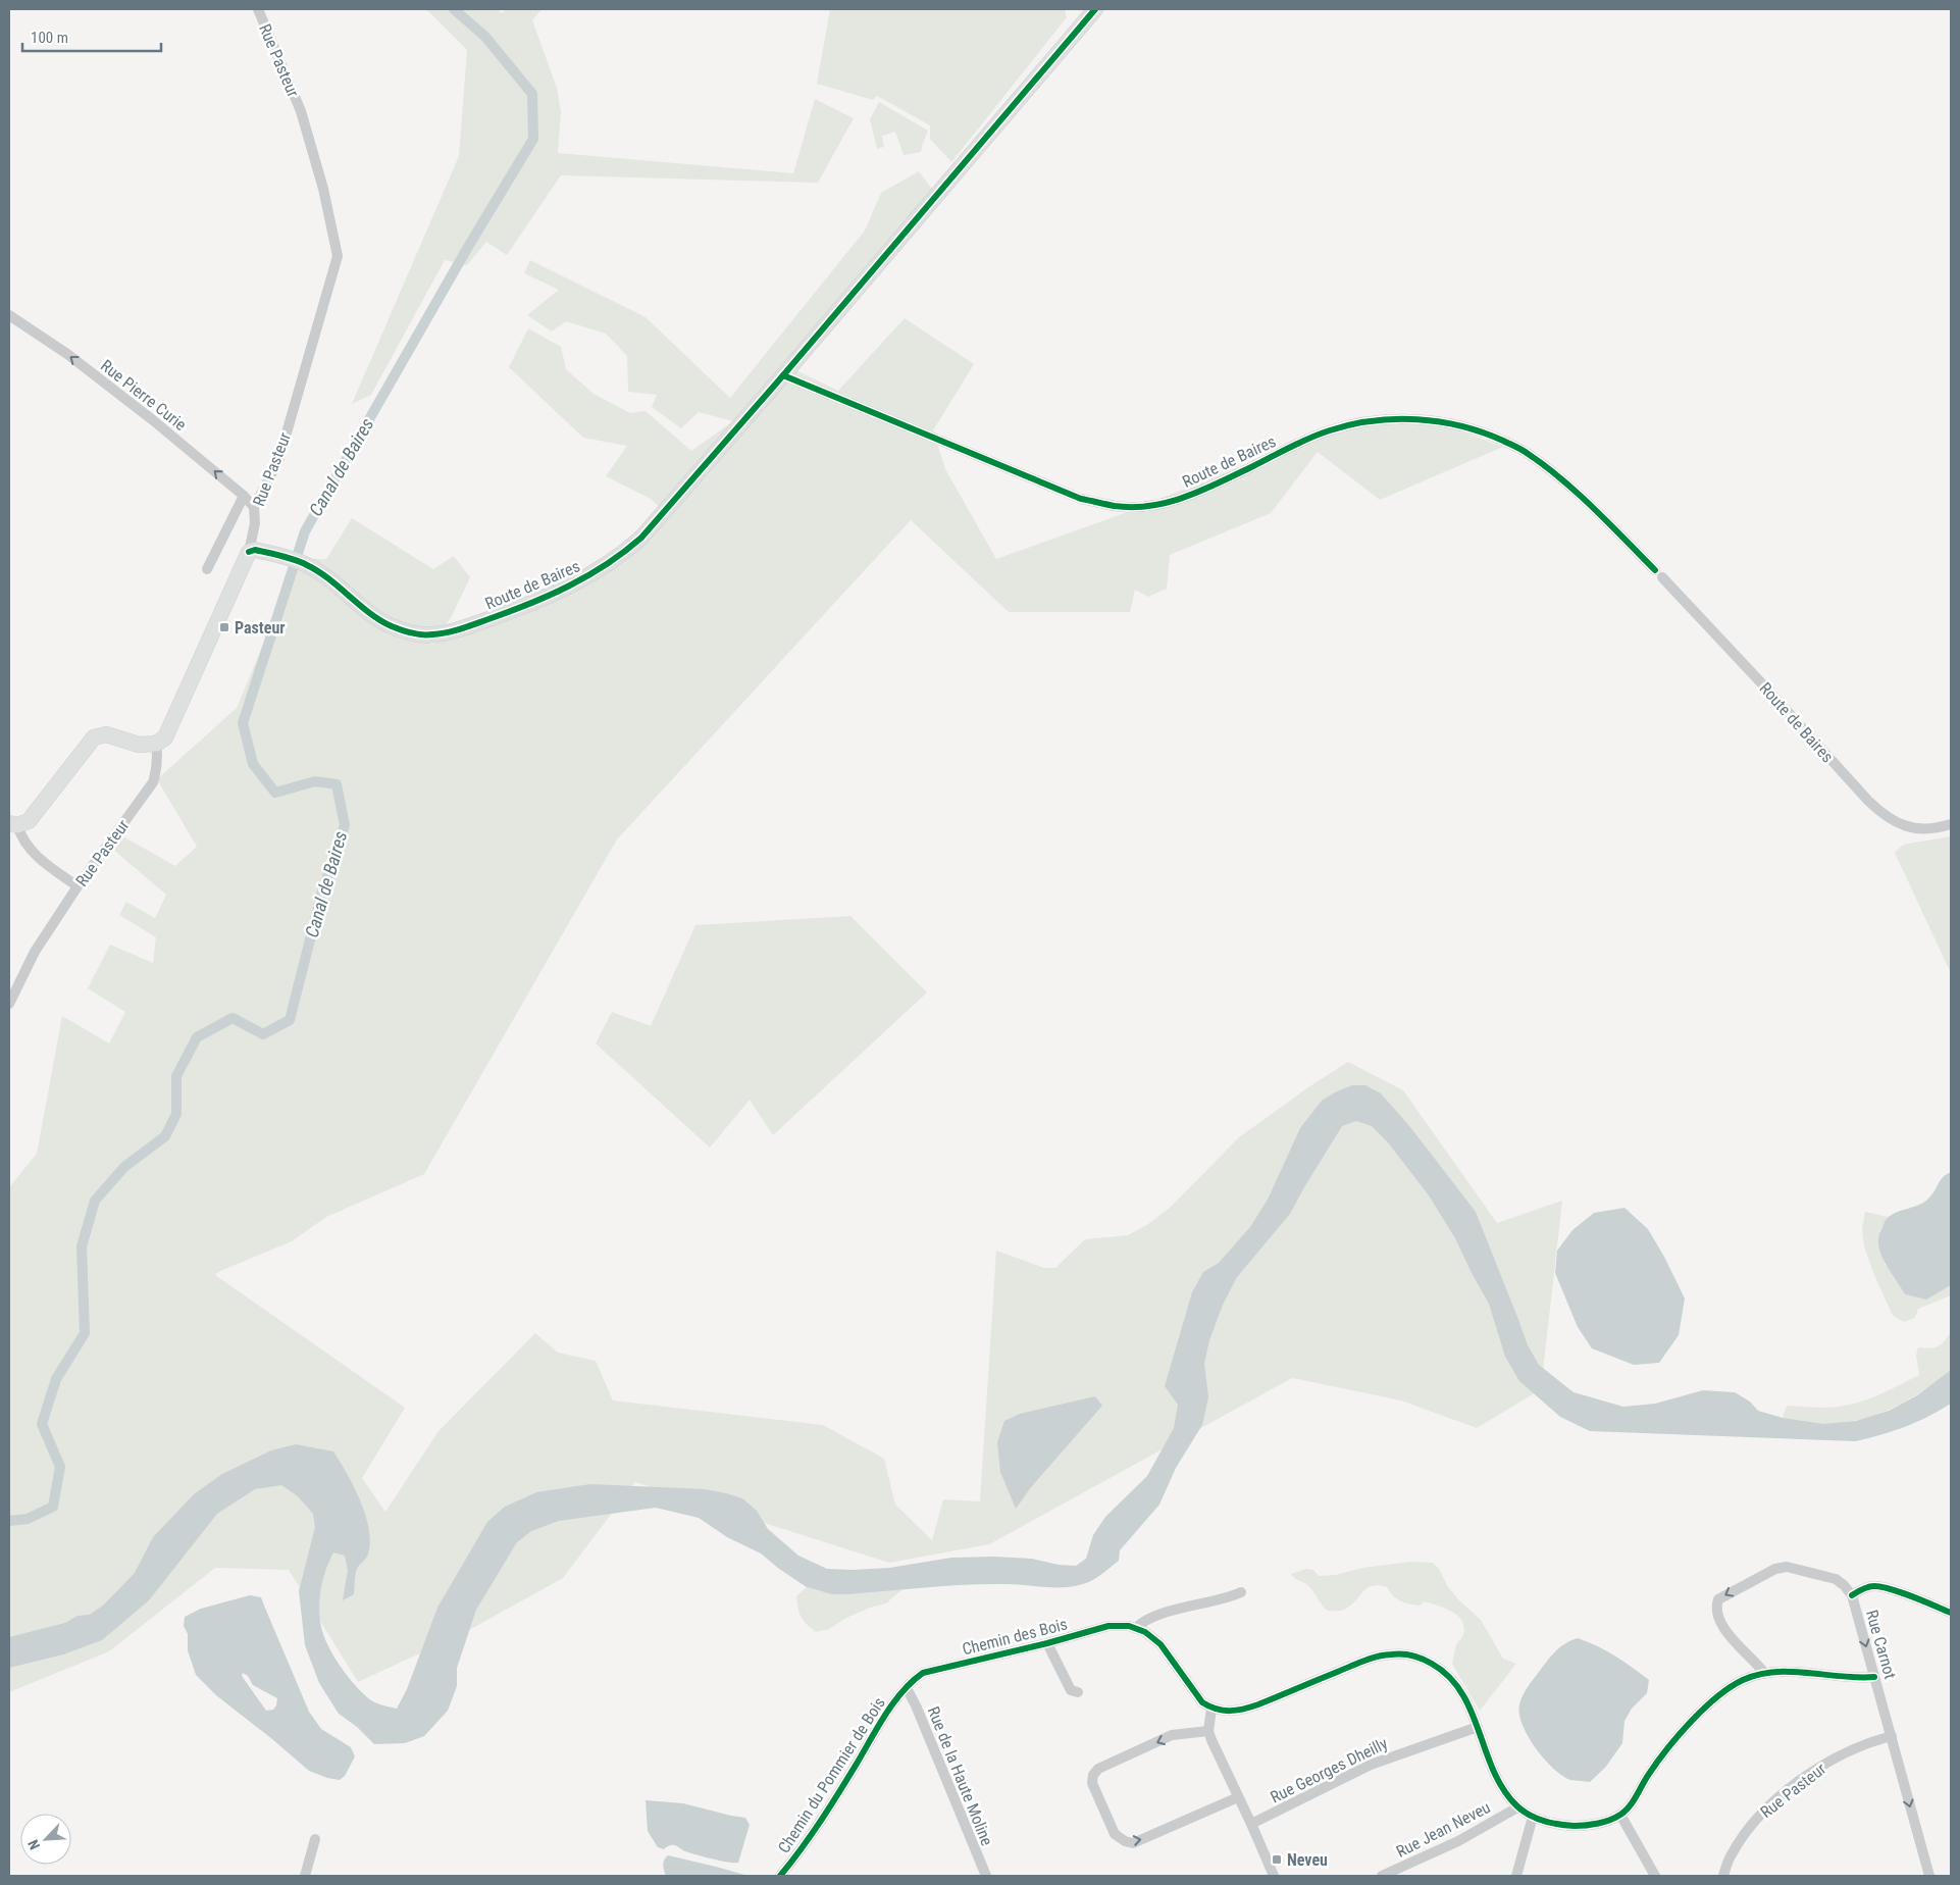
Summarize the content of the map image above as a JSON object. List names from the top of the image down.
{
  "streets": {
    "street": [
      "Rue Pasteur",
      "Rue Pierre Curie",
      "Route de Baires",
      "Chemin des Bois",
      "Rue Carnot",
      "Rue Georges Dheilly",
      "Chemin du Pommier de Bois",
      "Rue de la Haute Moline",
      "Rue Jean Neveu"
    ]
  },
  "crossings": [
    ["Rue Pasteur", "Rue Pierre Curie"],
    ["Rue Pasteur", "Route de Baires"],
    ["Rue Pasteur", "Rue Carnot"],
    ["Chemin des Bois", "Chemin du Pommier de Bois"],
    ["Chemin des Bois", "Rue de la Haute Moline"],
    ["Chemin du Pommier de Bois", "Rue de la Haute Moline"]
  ],
  "one_way": ["Rue Pierre Curie"],
  "water": ["Canal de Baires"],
  "places": {
    "transit": ["Pasteur", "Neveu"]
  },
  "scale_bar": "100 m",
  "north": "bottom left"
}
